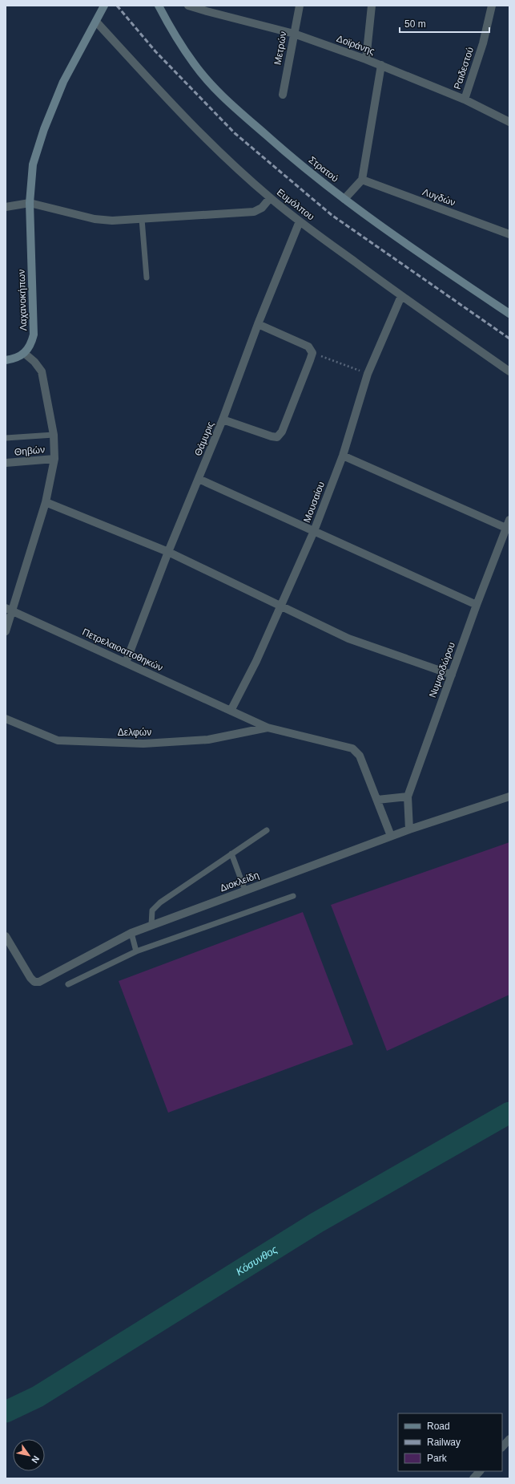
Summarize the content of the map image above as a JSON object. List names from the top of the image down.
{
  "streets": {
    "main road": ["Στρατού", "Λαχανοκήπων"],
    "street": [
      "Δοϊράνης",
      "Μετρών",
      "Ραιδεστού",
      "Λυγδών",
      "Ευμόλπου",
      "Θάμυρις",
      "Θηβών",
      "Μουσαίου",
      "Πετρελαιοαποθηκών",
      "Νυμφοδώρου",
      "Δελφών",
      "Διοκλείδη"
    ]
  },
  "crossings": [
    ["Δοϊράνης", "Μετρών"],
    ["Δοϊράνης", "Ραιδεστού"],
    ["Ευμόλπου", "Λαχανοκήπων"],
    ["Ευμόλπου", "Θάμυρις"],
    ["Ευμόλπου", "Μουσαίου"],
    ["Θάμυρις", "Πετρελαιοαποθηκών"],
    ["Μουσαίου", "Πετρελαιοαποθηκών"],
    ["Πετρελαιοαποθηκών", "Δελφών"],
    ["Πετρελαιοαποθηκών", "Διοκλείδη"],
    ["Νυμφοδώρου", "Διοκλείδη"]
  ],
  "water": ["Κόσυνθος"],
  "legend": ["Road", "Railway", "Park"],
  "scale_bar": "50 m",
  "north": "bottom right"
}
